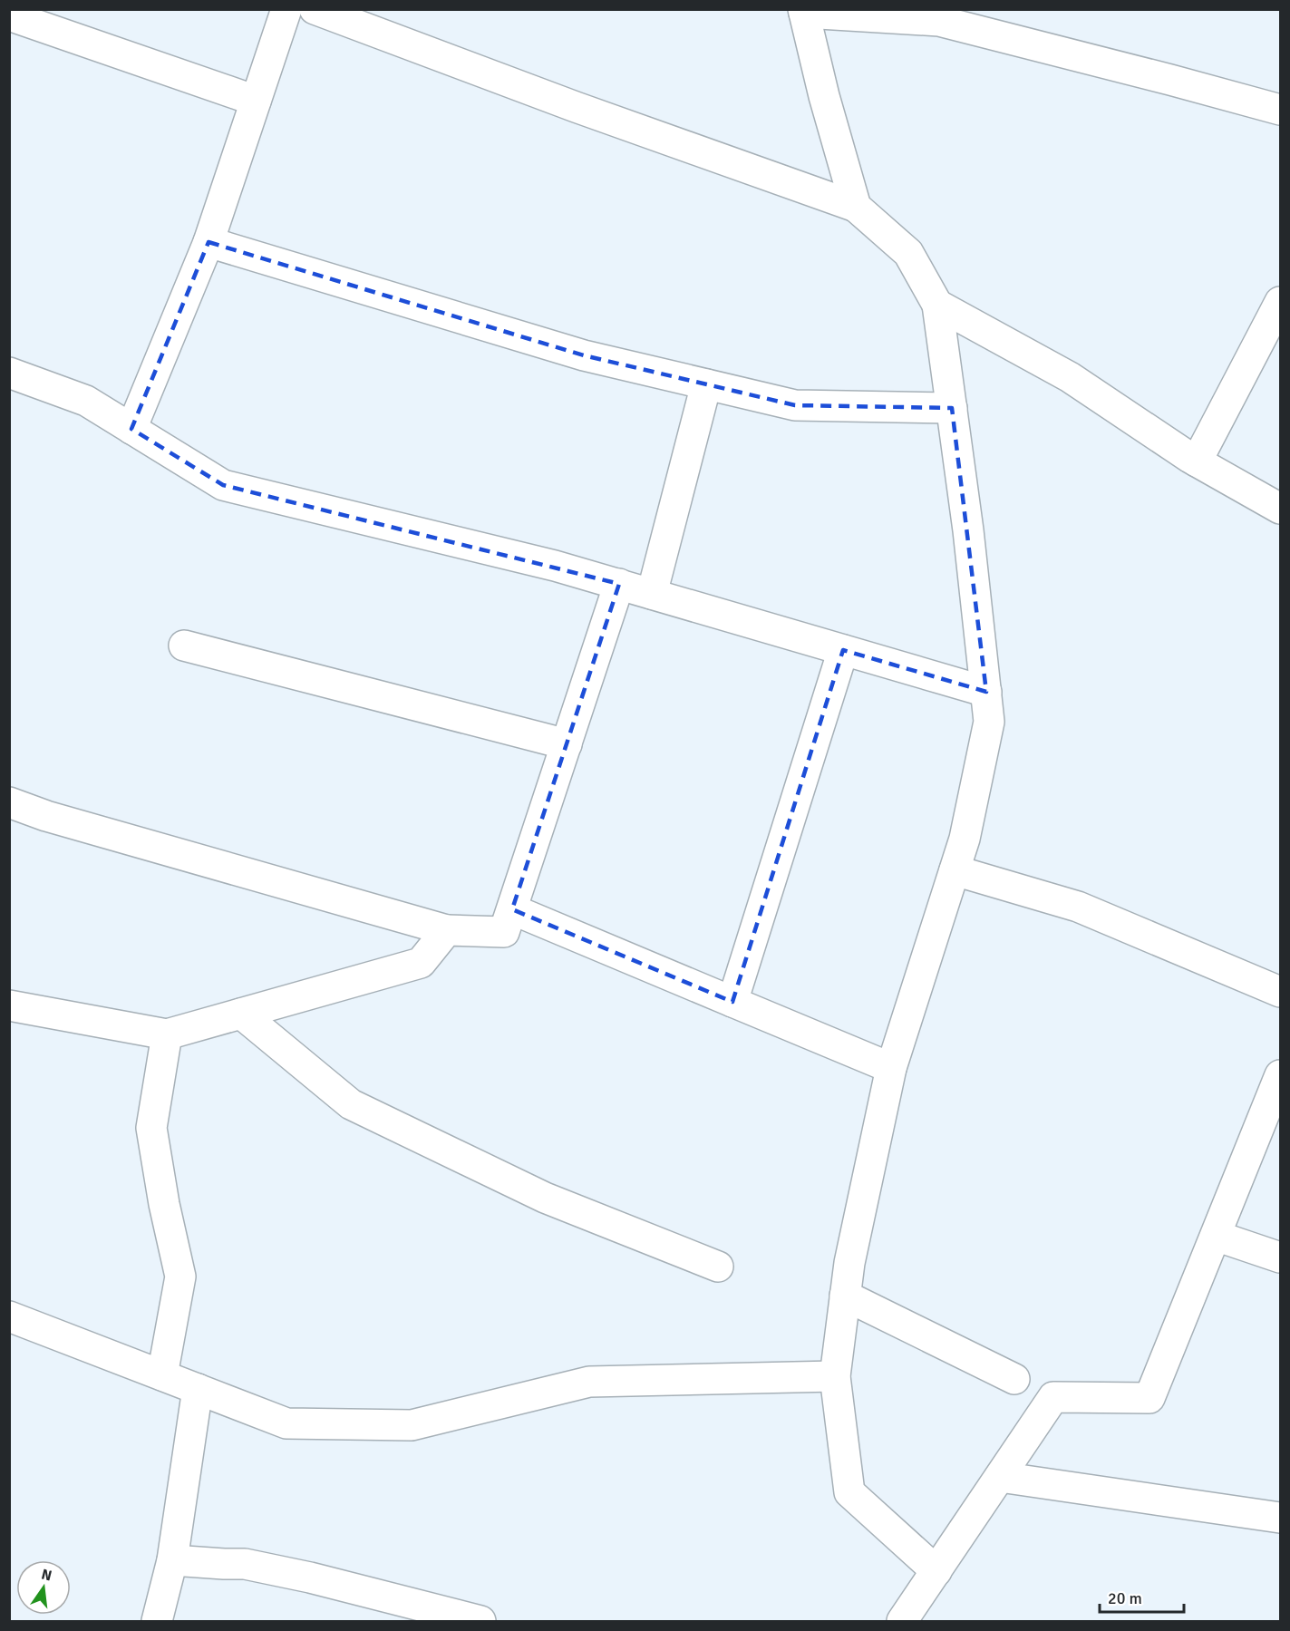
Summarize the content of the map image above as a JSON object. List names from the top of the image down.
{
  "scale_bar": "20 m",
  "north": "top"
}
